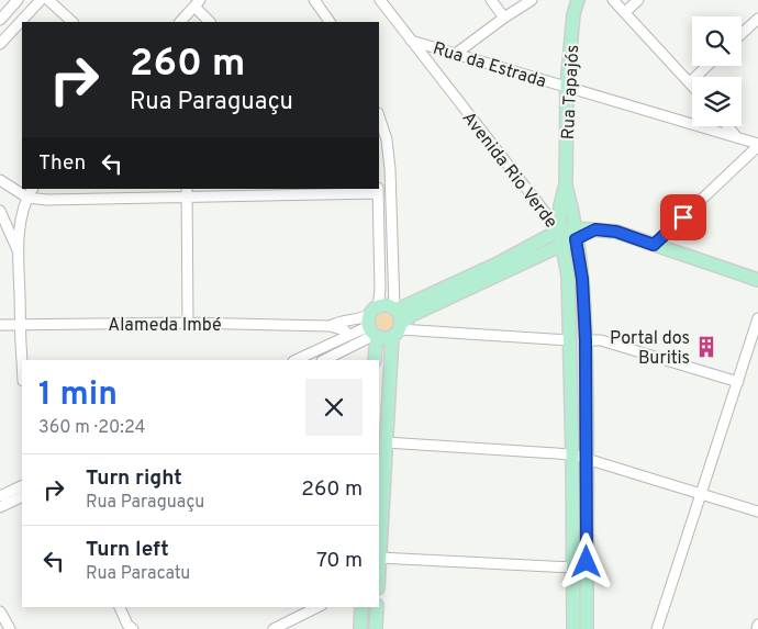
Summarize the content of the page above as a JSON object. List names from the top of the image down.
{
  "streets": {
    "main road": ["Rua Tapajós", "Avenida Rio Verde"],
    "street": ["Rua da Estrada", "Alameda Imbé"]
  },
  "crossings": [
    ["Rua da Estrada", "Rua Tapajós"],
    ["Rua da Estrada", "Avenida Rio Verde"],
    ["Rua Tapajós", "Avenida Rio Verde"]
  ],
  "places": {
    "building": ["Portal dos Buritis"]
  },
  "page": {
    "turn": ["260 m", "Rua Paraguaçu"],
    "then": "Then",
    "heading": ["1 min", "360 m · 20:24"],
    "list": [
      {
        "name": "Turn right",
        "note": "Rua Paraguaçu",
        "value": "260 m"
      },
      {
        "name": "Turn left",
        "note": "Rua Paracatu",
        "value": "70 m"
      }
    ]
  }
}
